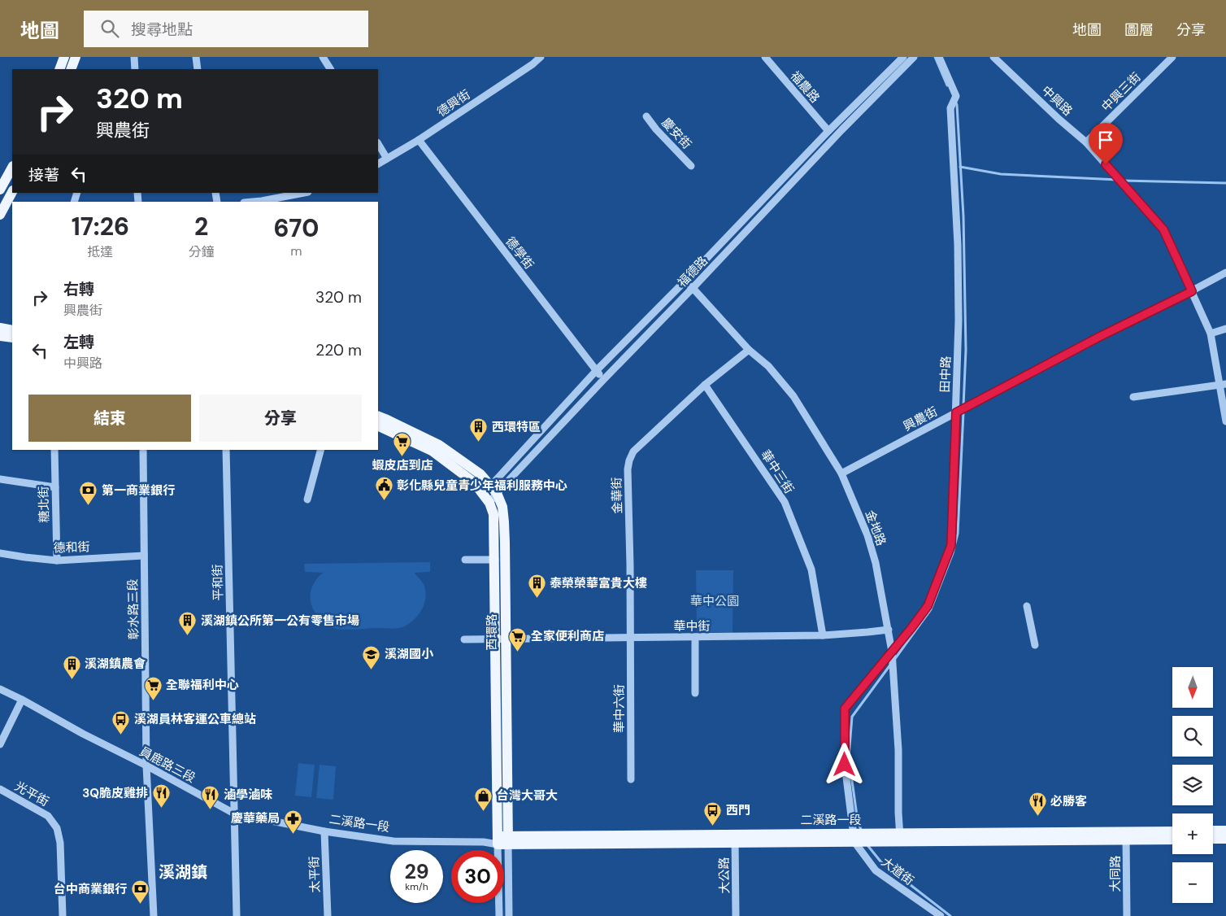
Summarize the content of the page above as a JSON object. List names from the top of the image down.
{
  "streets": {
    "main road": ["西環路", "二溪路一段"],
    "street": [
      "福農路",
      "中興三街",
      "中興路",
      "德興街",
      "慶安街",
      "德學街",
      "福德路",
      "田中路",
      "興農街",
      "華中三街",
      "金華街",
      "糖北街",
      "金地路",
      "德和街",
      "平和街",
      "彰水路三段",
      "華中街",
      "華中六街",
      "員鹿路三段",
      "光平街",
      "大道街",
      "大同路",
      "太平街",
      "大公路"
    ]
  },
  "crossings": [
    ["福農路", "福德路"],
    ["中興三街", "中興路"],
    ["中興路", "興農街"],
    ["德興街", "德學街"],
    ["德學街", "福德路"],
    ["福德路", "金地路"],
    ["福德路", "西環路"],
    ["田中路", "興農街"],
    ["田中路", "金地路"],
    ["田中路", "二溪路一段"],
    ["田中路", "大道街"],
    ["興農街", "金地路"],
    ["華中三街", "金華街"],
    ["華中三街", "華中街"],
    ["金華街", "華中街"],
    ["金華街", "華中六街"],
    ["糖北街", "德和街"],
    ["金地路", "華中街"],
    ["金地路", "二溪路一段"],
    ["德和街", "彰水路三段"],
    ["平和街", "員鹿路三段"],
    ["平和街", "二溪路一段"],
    ["彰水路三段", "員鹿路三段"],
    ["華中街", "西環路"],
    ["華中街", "華中六街"],
    ["西環路", "二溪路一段"],
    ["員鹿路三段", "二溪路一段"],
    ["二溪路一段", "大道街"],
    ["二溪路一段", "大同路"],
    ["二溪路一段", "太平街"],
    ["二溪路一段", "大公路"]
  ],
  "districts": ["溪湖鎮"],
  "parks": ["華中公園"],
  "places": {
    "building": [
      "西環特區",
      "泰榮榮華富貴大樓",
      "溪湖鎮公所第一公有零售市場",
      "溪湖鎮農會"
    ],
    "supermarket": ["蝦皮店到店", "全家便利商店", "全聯福利中心"],
    "public building": ["彰化縣兒童青少年福利服務中心"],
    "bank": ["第一商業銀行", "台中商業銀行"],
    "school or university": ["溪湖國小"],
    "bus stop": ["溪湖員林客運公車總站", "西門"],
    "restaurant": ["3Q脆皮雞排", "滷學滷味", "必勝客"],
    "shop": ["台灣大哥大"],
    "pharmacy": ["慶華藥局"]
  },
  "north": "bottom",
  "page": {
    "header": "地圖",
    "search": "搜尋地點",
    "nav": ["地圖", "圖層", "分享"],
    "turn": ["320 m", "興農街"],
    "then": "接著",
    "eta": [
      "17:26",
      "抵達",
      "2",
      "分鐘",
      "670",
      "m"
    ],
    "list": [
      {
        "name": "右轉",
        "note": "興農街",
        "value": "320 m"
      },
      {
        "name": "左轉",
        "note": "中興路",
        "value": "220 m"
      }
    ],
    "buttons": ["結束", "分享"],
    "map_buttons": ["+", "−"],
    "speed": "29 km/h",
    "limit": "30"
  }
}
